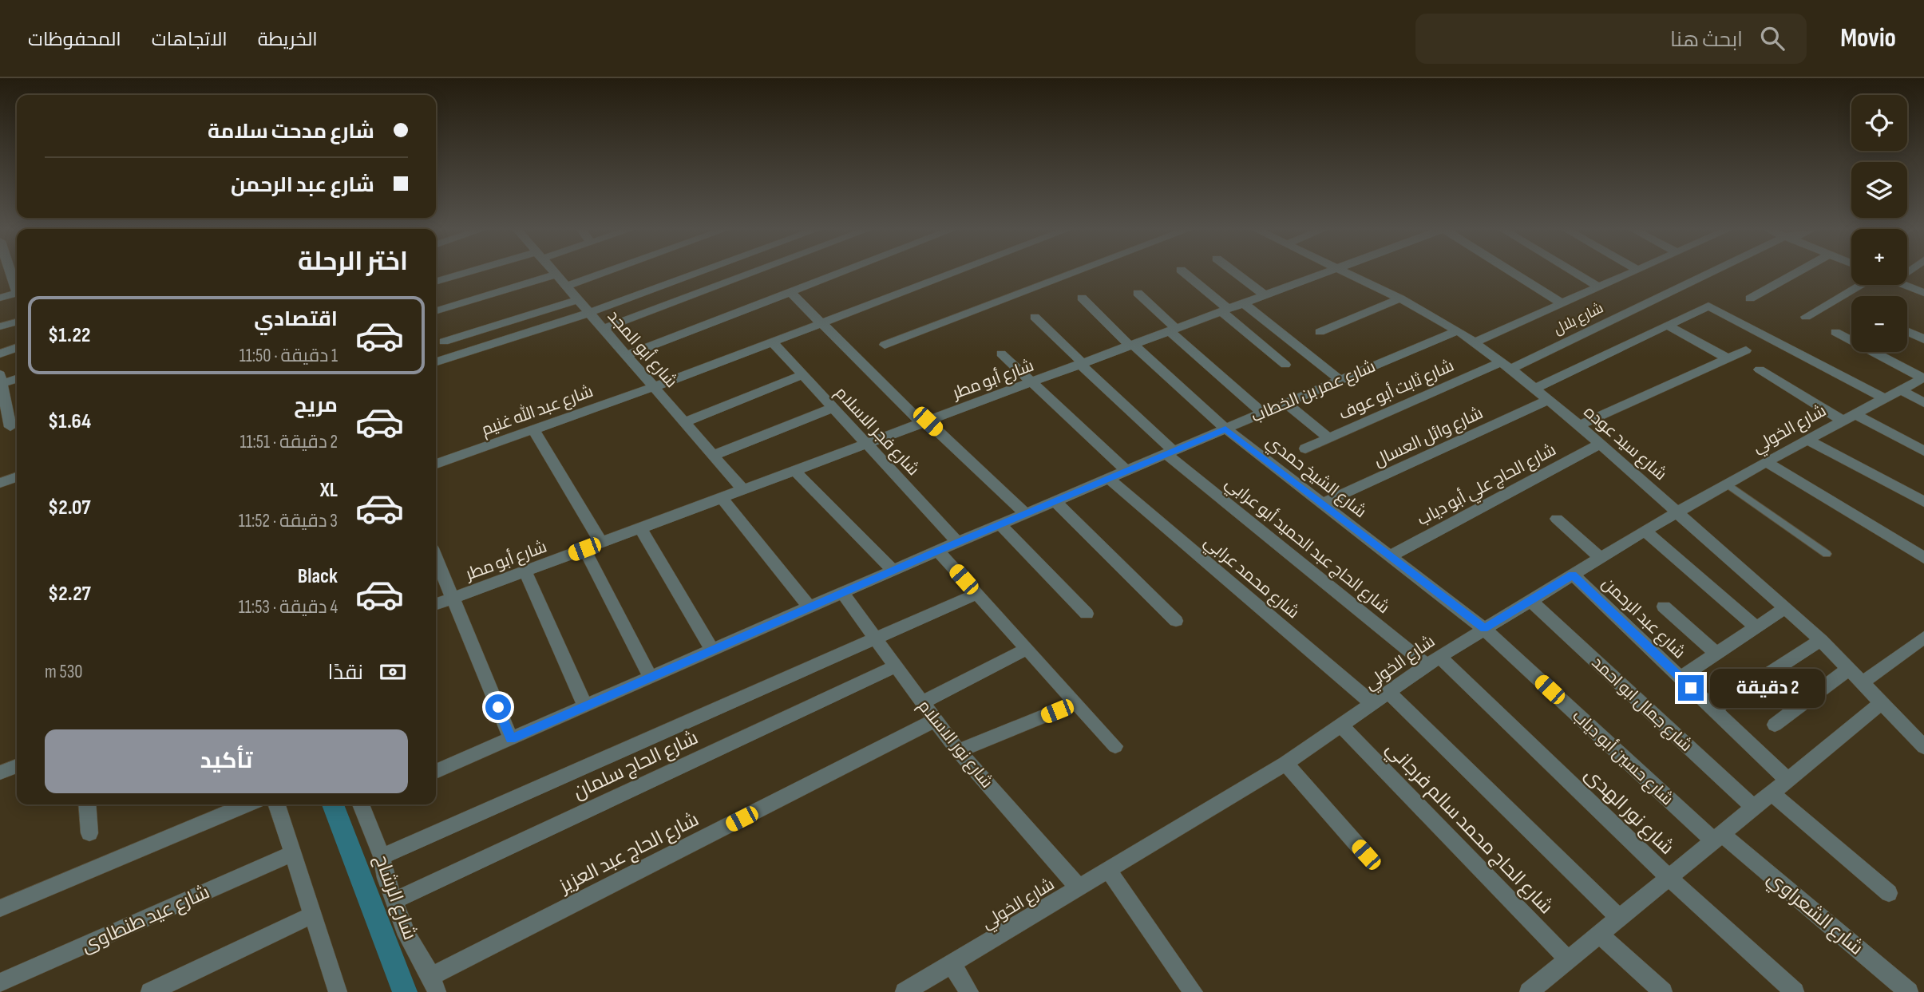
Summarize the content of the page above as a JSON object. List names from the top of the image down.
{
  "streets": {
    "street": [
      "شارع بلال",
      "شارع أبو المجد",
      "شارع أبو مطر",
      "شارع ثابت أبو عوف",
      "شارع عمر بن الخطاب",
      "شارع عبد الله غنيم",
      "شارع الخولي",
      "شارع فجر الاسلام",
      "شارع وائل العسال",
      "شارع سيد عوده",
      "شارع الشيخ حمدي",
      "شارع الحاج علي أبو دياب",
      "شارع الحاج عبد الحميد أبو عرابي",
      "شارع محمد عرابي",
      "شارع عبد الرحمن",
      "شارع جمال ابو احمد",
      "شارع نور الاسلام",
      "شارع حسين أبو دياب",
      "شارع الحاج سلمان",
      "شارع نور الهدى",
      "شارع الحاج محمد سالم فرجاني",
      "شارع الحاج عبد العزيز",
      "شارع الرشاح",
      "شارع الشعراوي",
      "شارع عيد طنطاوى"
    ]
  },
  "crossings": [
    ["شارع بلال", "شارع ثابت أبو عوف"],
    ["شارع بلال", "شارع سيد عوده"],
    ["شارع أبو المجد", "شارع أبو مطر"],
    ["شارع أبو المجد", "شارع عبد الله غنيم"],
    ["شارع أبو مطر", "شارع فجر الاسلام"],
    ["شارع أبو مطر", "شارع الشيخ حمدي"],
    ["شارع أبو مطر", "شارع الحاج عبد الحميد أبو عرابي"],
    ["شارع ثابت أبو عوف", "شارع سيد عوده"],
    ["شارع عمر بن الخطاب", "شارع فجر الاسلام"],
    ["شارع عمر بن الخطاب", "شارع سيد عوده"],
    ["شارع عمر بن الخطاب", "شارع الشيخ حمدي"],
    ["شارع عمر بن الخطاب", "شارع الحاج عبد الحميد أبو عرابي"],
    ["شارع عمر بن الخطاب", "شارع محمد عرابي"],
    ["شارع عمر بن الخطاب", "شارع نور الاسلام"],
    ["شارع عبد الله غنيم", "شارع فجر الاسلام"],
    ["شارع الخولي", "شارع سيد عوده"],
    ["شارع الخولي", "شارع الشيخ حمدي"],
    ["شارع الخولي", "شارع الحاج عبد الحميد أبو عرابي"],
    ["شارع الخولي", "شارع محمد عرابي"],
    ["شارع الخولي", "شارع عبد الرحمن"],
    ["شارع الخولي", "شارع جمال ابو احمد"],
    ["شارع الخولي", "شارع نور الاسلام"],
    ["شارع الخولي", "شارع حسين أبو دياب"],
    ["شارع الخولي", "شارع نور الهدى"],
    ["شارع الخولي", "شارع الحاج محمد سالم فرجاني"],
    ["شارع وائل العسال", "شارع سيد عوده"],
    ["شارع وائل العسال", "شارع الشيخ حمدي"],
    ["شارع سيد عوده", "شارع الحاج علي أبو دياب"],
    ["شارع الشيخ حمدي", "شارع الحاج علي أبو دياب"],
    ["شارع الشيخ حمدي", "شارع حسين أبو دياب"],
    ["شارع الحاج عبد الحميد أبو عرابي", "شارع نور الهدى"],
    ["شارع نور الاسلام", "شارع الحاج سلمان"],
    ["شارع نور الاسلام", "شارع الحاج عبد العزيز"],
    ["شارع حسين أبو دياب", "شارع الشعراوي"],
    ["شارع الحاج سلمان", "شارع الرشاح"],
    ["شارع الحاج عبد العزيز", "شارع الرشاح"]
  ],
  "page": {
    "header": "Movio",
    "search": "ابحث هنا",
    "nav": ["الخريطة", "الاتجاهات", "المحفوظات"],
    "map_buttons": ["+", "−"],
    "banner": ["شارع مدحت سلامة", "شارع عبد الرحمن"],
    "heading": "اختر الرحلة",
    "list": [
      {
        "name": "اقتصادي",
        "note": "1 دقيقة · 11:50",
        "value": "$1.22"
      },
      {
        "name": "مريح",
        "note": "2 دقيقة · 11:51",
        "value": "$1.64"
      },
      {
        "name": "XL",
        "note": "3 دقيقة · 11:52",
        "value": "$2.07"
      },
      {
        "name": "Black",
        "note": "4 دقيقة · 11:53",
        "value": "$2.27"
      }
    ],
    "pay": ["نقدًا", "530 m"],
    "bubble": "2 دقيقة",
    "buttons": "تأكيد"
  }
}
